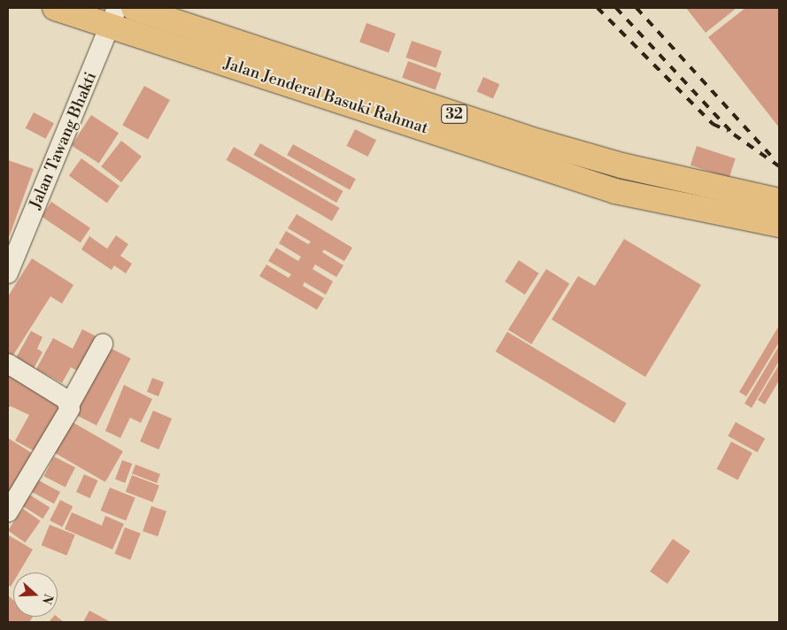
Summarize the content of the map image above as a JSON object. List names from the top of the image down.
{
  "streets": {
    "highway": ["Jalan Jenderal Basuki Rahmat", "32"],
    "street": ["Jalan Tawang Bhakti"]
  },
  "crossings": [
    ["Jalan Jenderal Basuki Rahmat", "Jalan Tawang Bhakti"]
  ],
  "north": "right"
}
